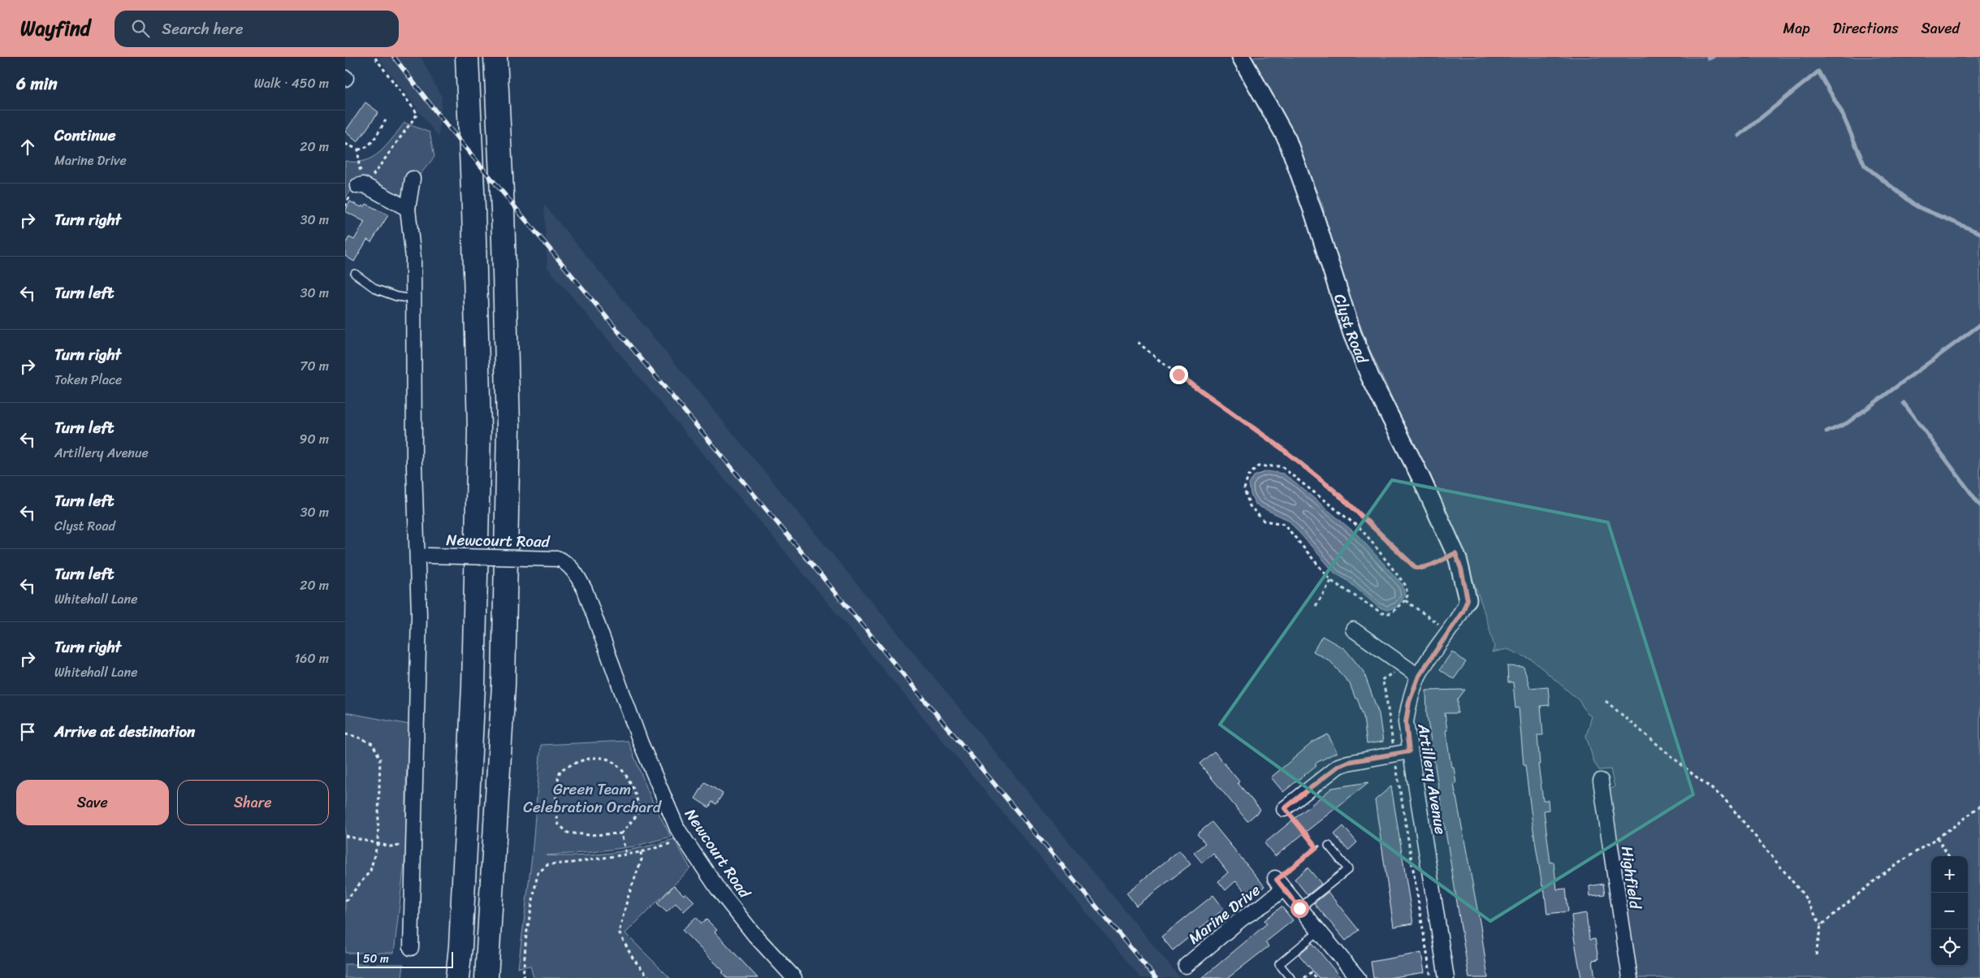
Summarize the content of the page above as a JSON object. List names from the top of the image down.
{
  "streets": {
    "street": [
      "Clyst Road",
      "Newcourt Road",
      "Artillery Avenue",
      "Highfield",
      "Marine Drive"
    ]
  },
  "crossings": [
    ["Clyst Road", "Artillery Avenue"]
  ],
  "parks": ["Green Team Celebration Orchard"],
  "scale_bar": "50 m",
  "page": {
    "header": "Wayfind",
    "search": "Search here",
    "nav": ["Map", "Directions", "Saved"],
    "heading": ["6 min", "Walk · 450 m"],
    "list": [
      ["Continue", "Marine Drive", "20 m"],
      ["Turn right", "30 m"],
      ["Turn left", "30 m"],
      ["Turn right", "Token Place", "70 m"],
      ["Turn left", "Artillery Avenue", "90 m"],
      ["Turn left", "Clyst Road", "30 m"],
      ["Turn left", "Whitehall Lane", "20 m"],
      ["Turn right", "Whitehall Lane", "160 m"],
      "Arrive at destination"
    ],
    "buttons": ["Save", "Share"],
    "map_buttons": ["+", "−"],
    "scale": "50 m"
  }
}
